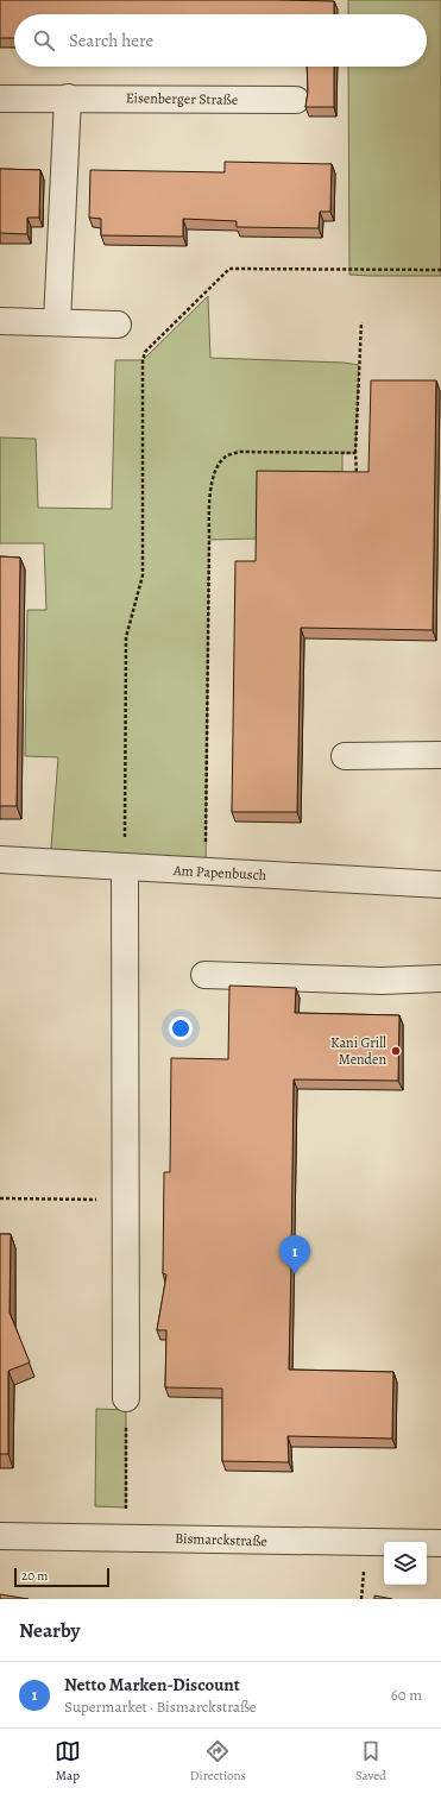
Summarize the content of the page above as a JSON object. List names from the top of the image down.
{
  "streets": {
    "street": ["Eisenberger Straße", "Am Papenbusch", "Bismarckstraße"]
  },
  "places": ["Kani Grill Menden"],
  "scale_bar": "20 m",
  "page": {
    "search": "Search here",
    "pins": "1",
    "scale": "20 m",
    "heading": "Nearby",
    "list": [
      {
        "mark": "1",
        "name": "Netto Marken-Discount",
        "note": "Supermarket · Bismarckstraße",
        "value": "60 m"
      }
    ],
    "nav": ["Map", "Directions", "Saved"]
  }
}
